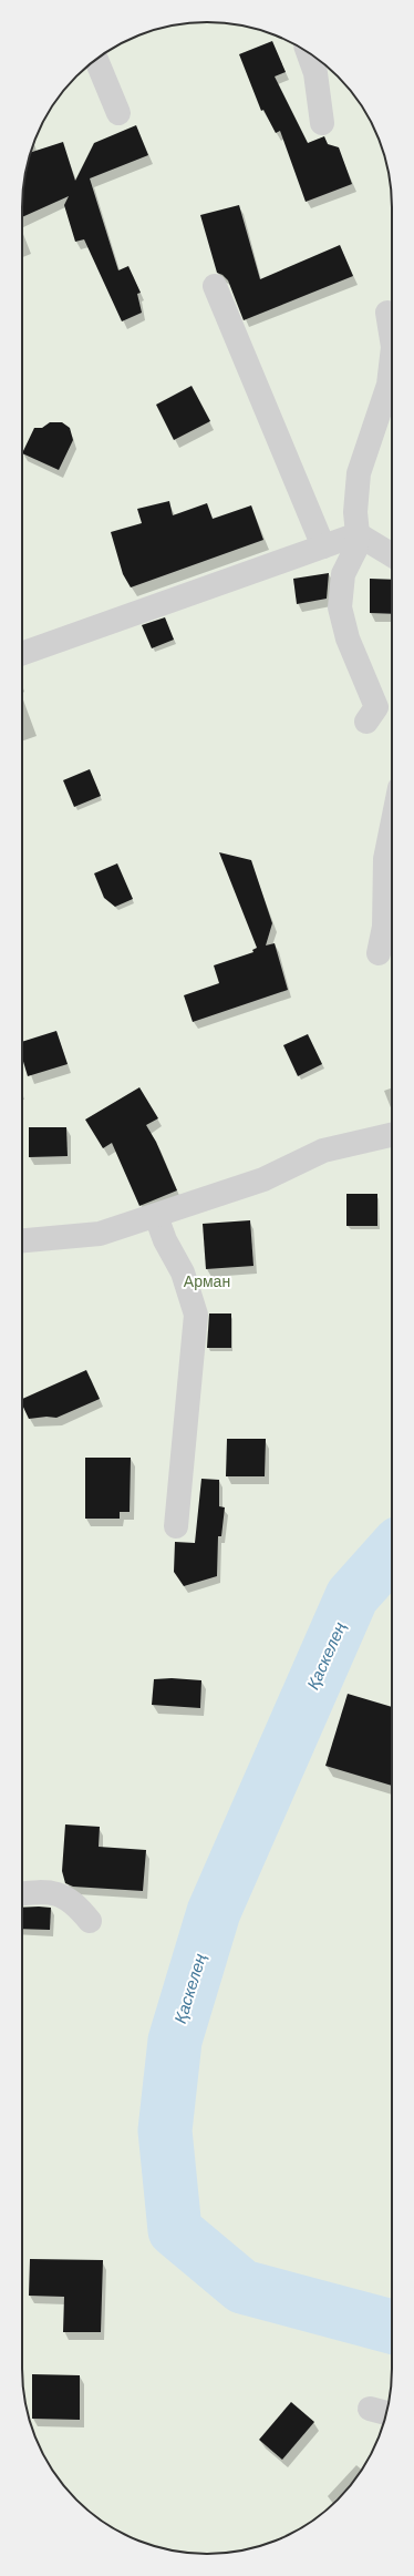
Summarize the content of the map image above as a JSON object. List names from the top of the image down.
{
  "water": ["Қаскелең"],
  "parks": ["Арман"]
}
